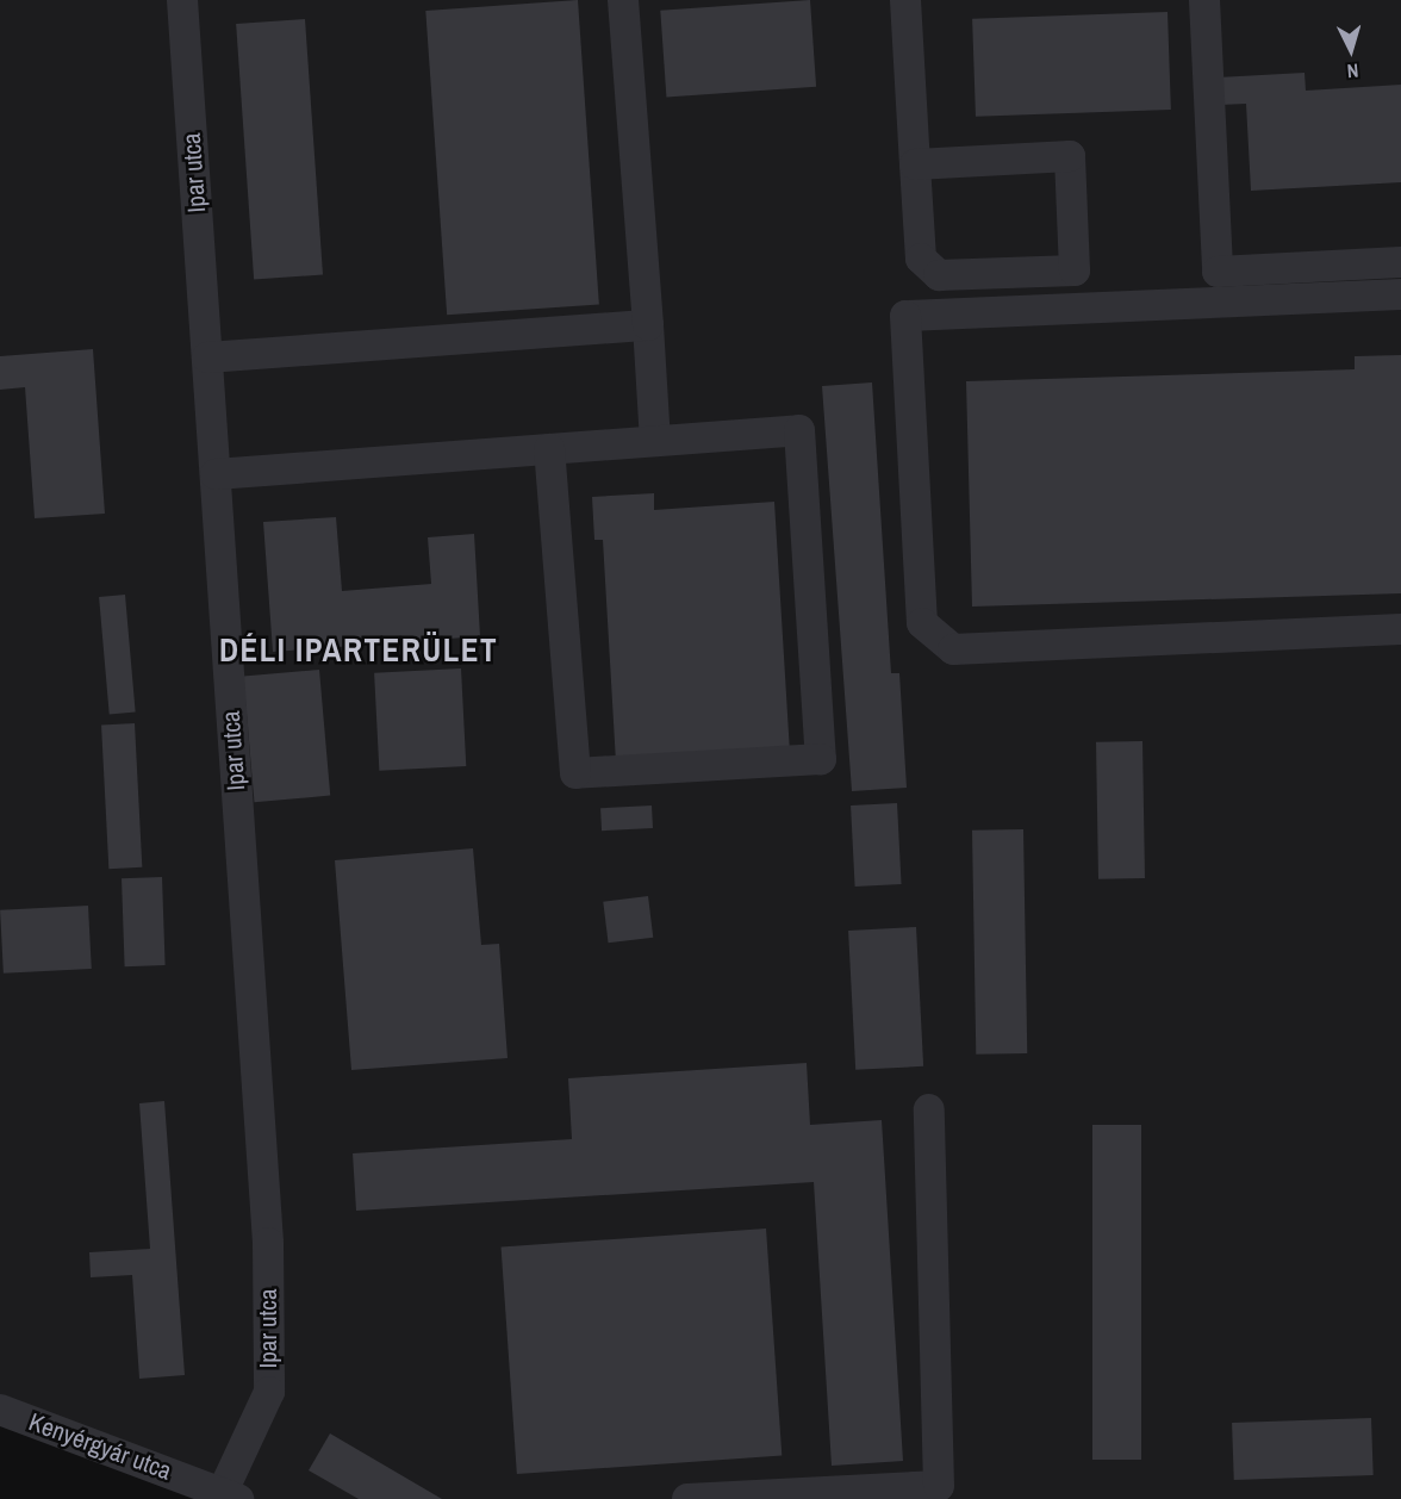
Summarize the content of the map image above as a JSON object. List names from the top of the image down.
{
  "streets": {
    "street": ["Ipar utca", "Kenyérgyár utca"]
  },
  "crossings": [
    ["Ipar utca", "Kenyérgyár utca"]
  ],
  "districts": ["DÉLI IPARTERÜLET"],
  "north": "bottom"
}
